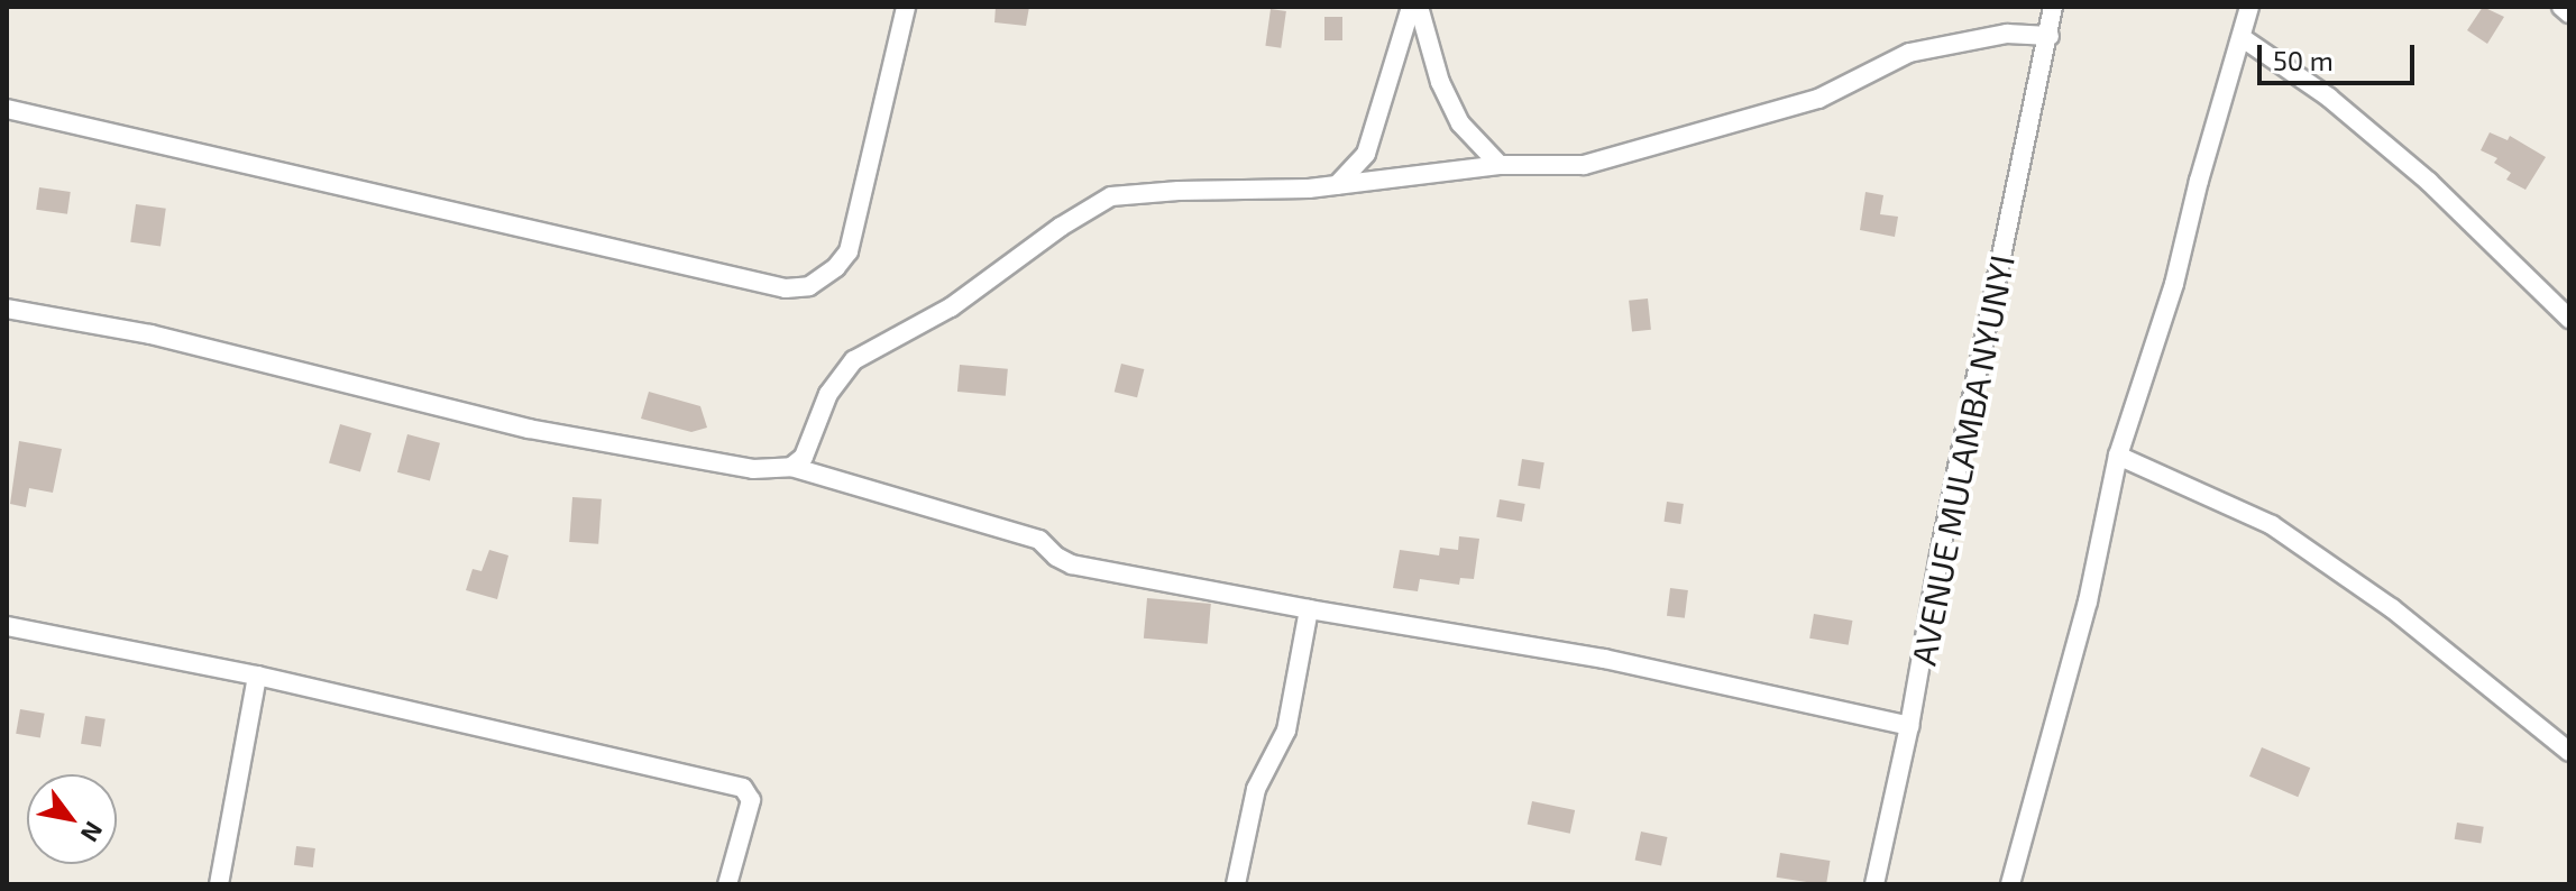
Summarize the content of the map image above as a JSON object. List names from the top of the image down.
{
  "streets": {
    "street": ["AVENUE MULAMBA NYUNYI"]
  },
  "scale_bar": "50 m",
  "north": "bottom right"
}
